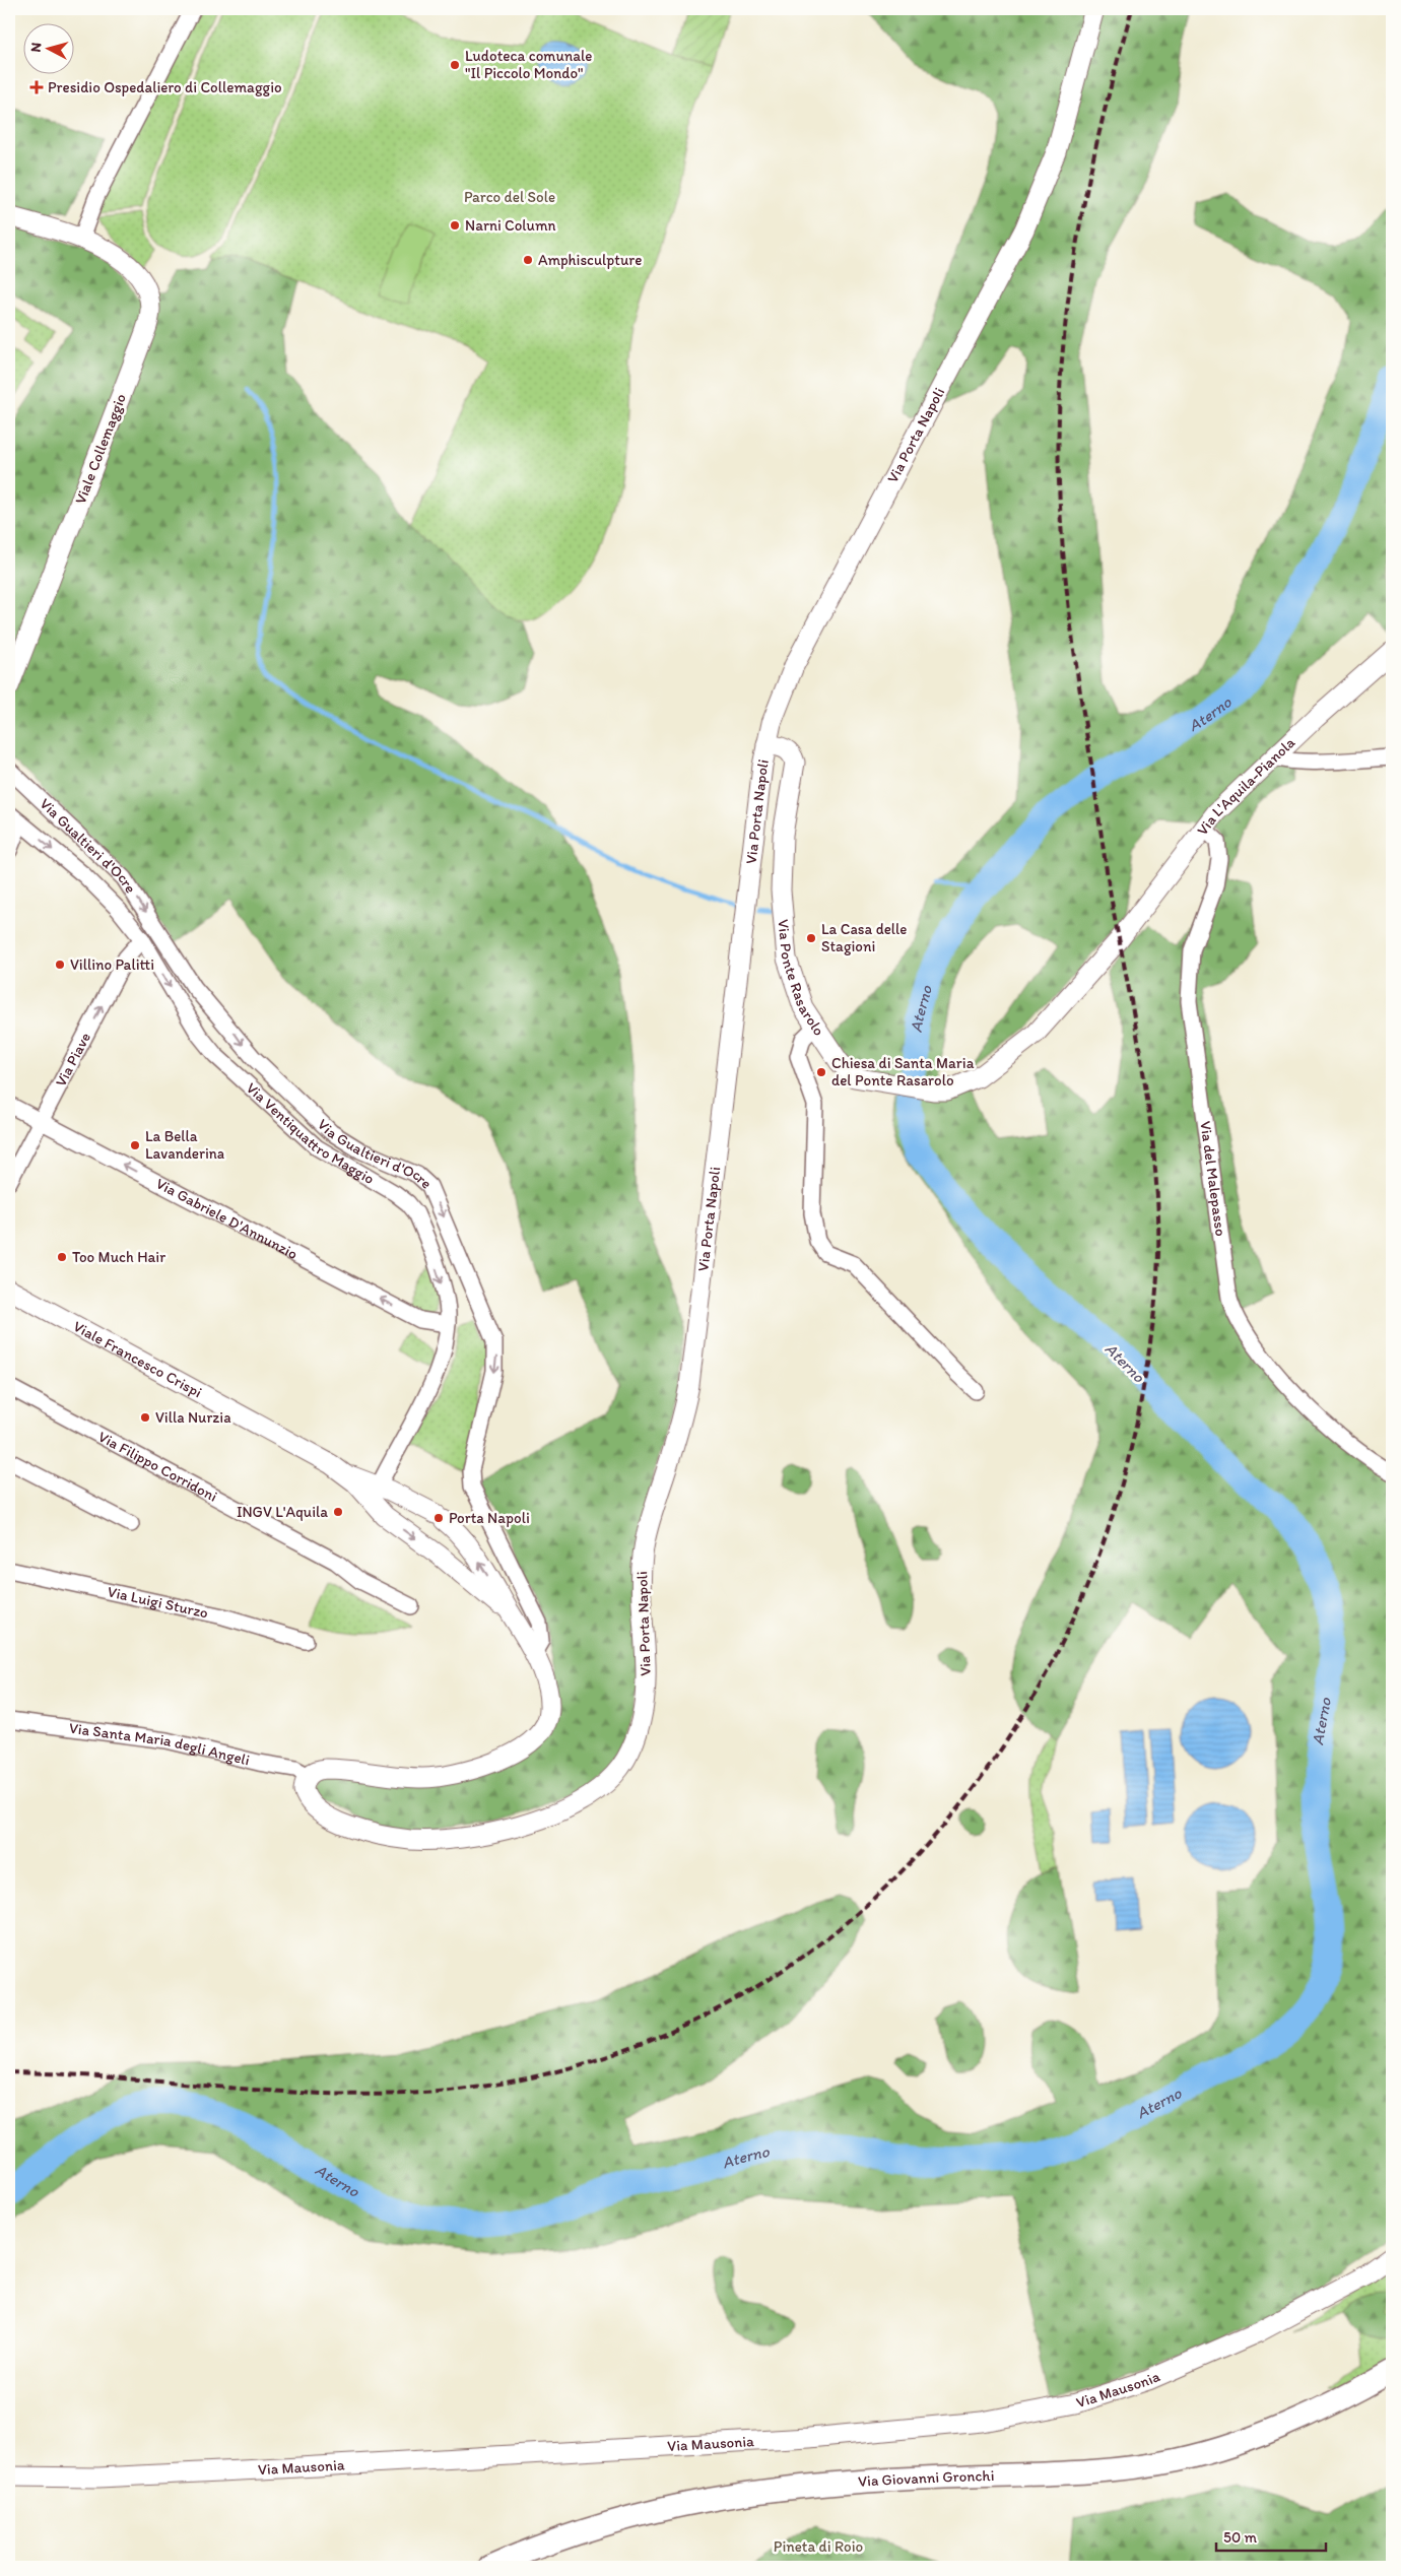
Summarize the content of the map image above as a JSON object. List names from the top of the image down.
{
  "streets": {
    "highway": ["Via Giovanni Gronchi"],
    "main road": [
      "Via Porta Napoli",
      "Viale Collemaggio",
      "Via L'Aquila-Pianola",
      "Via Ponte Rasarolo",
      "Viale Francesco Crispi",
      "Via Mausonia"
    ],
    "street": [
      "Via Gualtieri d'Ocre",
      "Via Piave",
      "Via Ventiquattro Maggio",
      "Via del Malepasso",
      "Via Gabriele D'Annunzio",
      "Via Filippo Corridoni",
      "Via Luigi Sturzo",
      "Via Santa Maria degli Angeli"
    ]
  },
  "crossings": [
    ["Via Porta Napoli", "Via Ponte Rasarolo"],
    ["Via Porta Napoli", "Via Santa Maria degli Angeli"],
    ["Via L'Aquila-Pianola", "Via Ponte Rasarolo"],
    ["Via L'Aquila-Pianola", "Via del Malepasso"],
    ["Via Piave", "Via Ventiquattro Maggio"],
    ["Via Piave", "Via Gabriele D'Annunzio"],
    ["Via Ventiquattro Maggio", "Via Gabriele D'Annunzio"],
    ["Via Ventiquattro Maggio", "Viale Francesco Crispi"]
  ],
  "one_way": [
    "Via Gualtieri d'Ocre",
    "Via Piave",
    "Via Ventiquattro Maggio",
    "Via Gabriele D'Annunzio"
  ],
  "water": ["Aterno"],
  "parks": ["Parco del Sole", "Pineta di Roio"],
  "places": {
    "other": [
      "Ludoteca comunale \"Il Piccolo Mondo\"",
      "Narni Column",
      "Amphisculpture",
      "La Casa delle Stagioni",
      "Villino Palitti",
      "Chiesa di Santa Maria del Ponte Rasarolo",
      "La Bella Lavanderina",
      "Too Much Hair",
      "Villa Nurzia",
      "INGV L'Aquila",
      "Porta Napoli"
    ],
    "health": ["Presidio Ospedaliero di Collemaggio"]
  },
  "scale_bar": "50 m",
  "north": "left"
}
